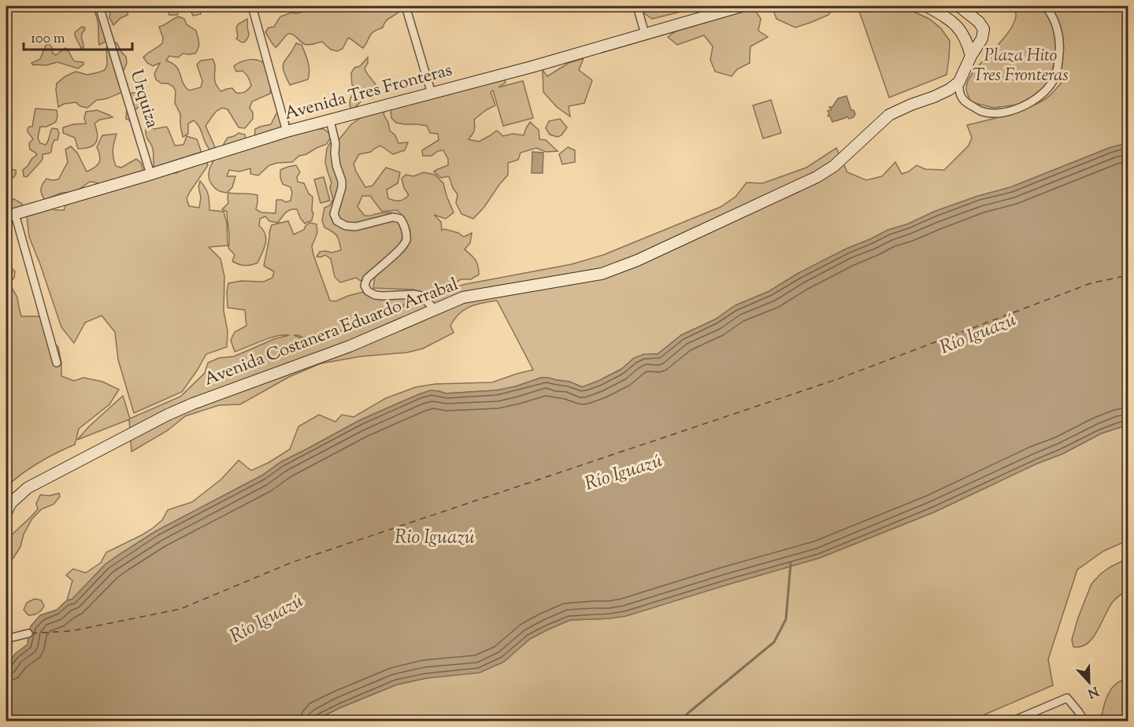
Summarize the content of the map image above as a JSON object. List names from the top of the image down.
{
  "streets": {
    "main road": ["Avenida Tres Fronteras", "Avenida Costanera Eduardo Arrabal"],
    "street": ["Urquiza"]
  },
  "crossings": [
    ["Avenida Tres Fronteras", "Urquiza"]
  ],
  "water": ["Río Iguazú", "Rio Iguazú"],
  "parks": ["Plaza Hito Tres Fronteras"],
  "scale_bar": "100 m",
  "north": "bottom"
}
